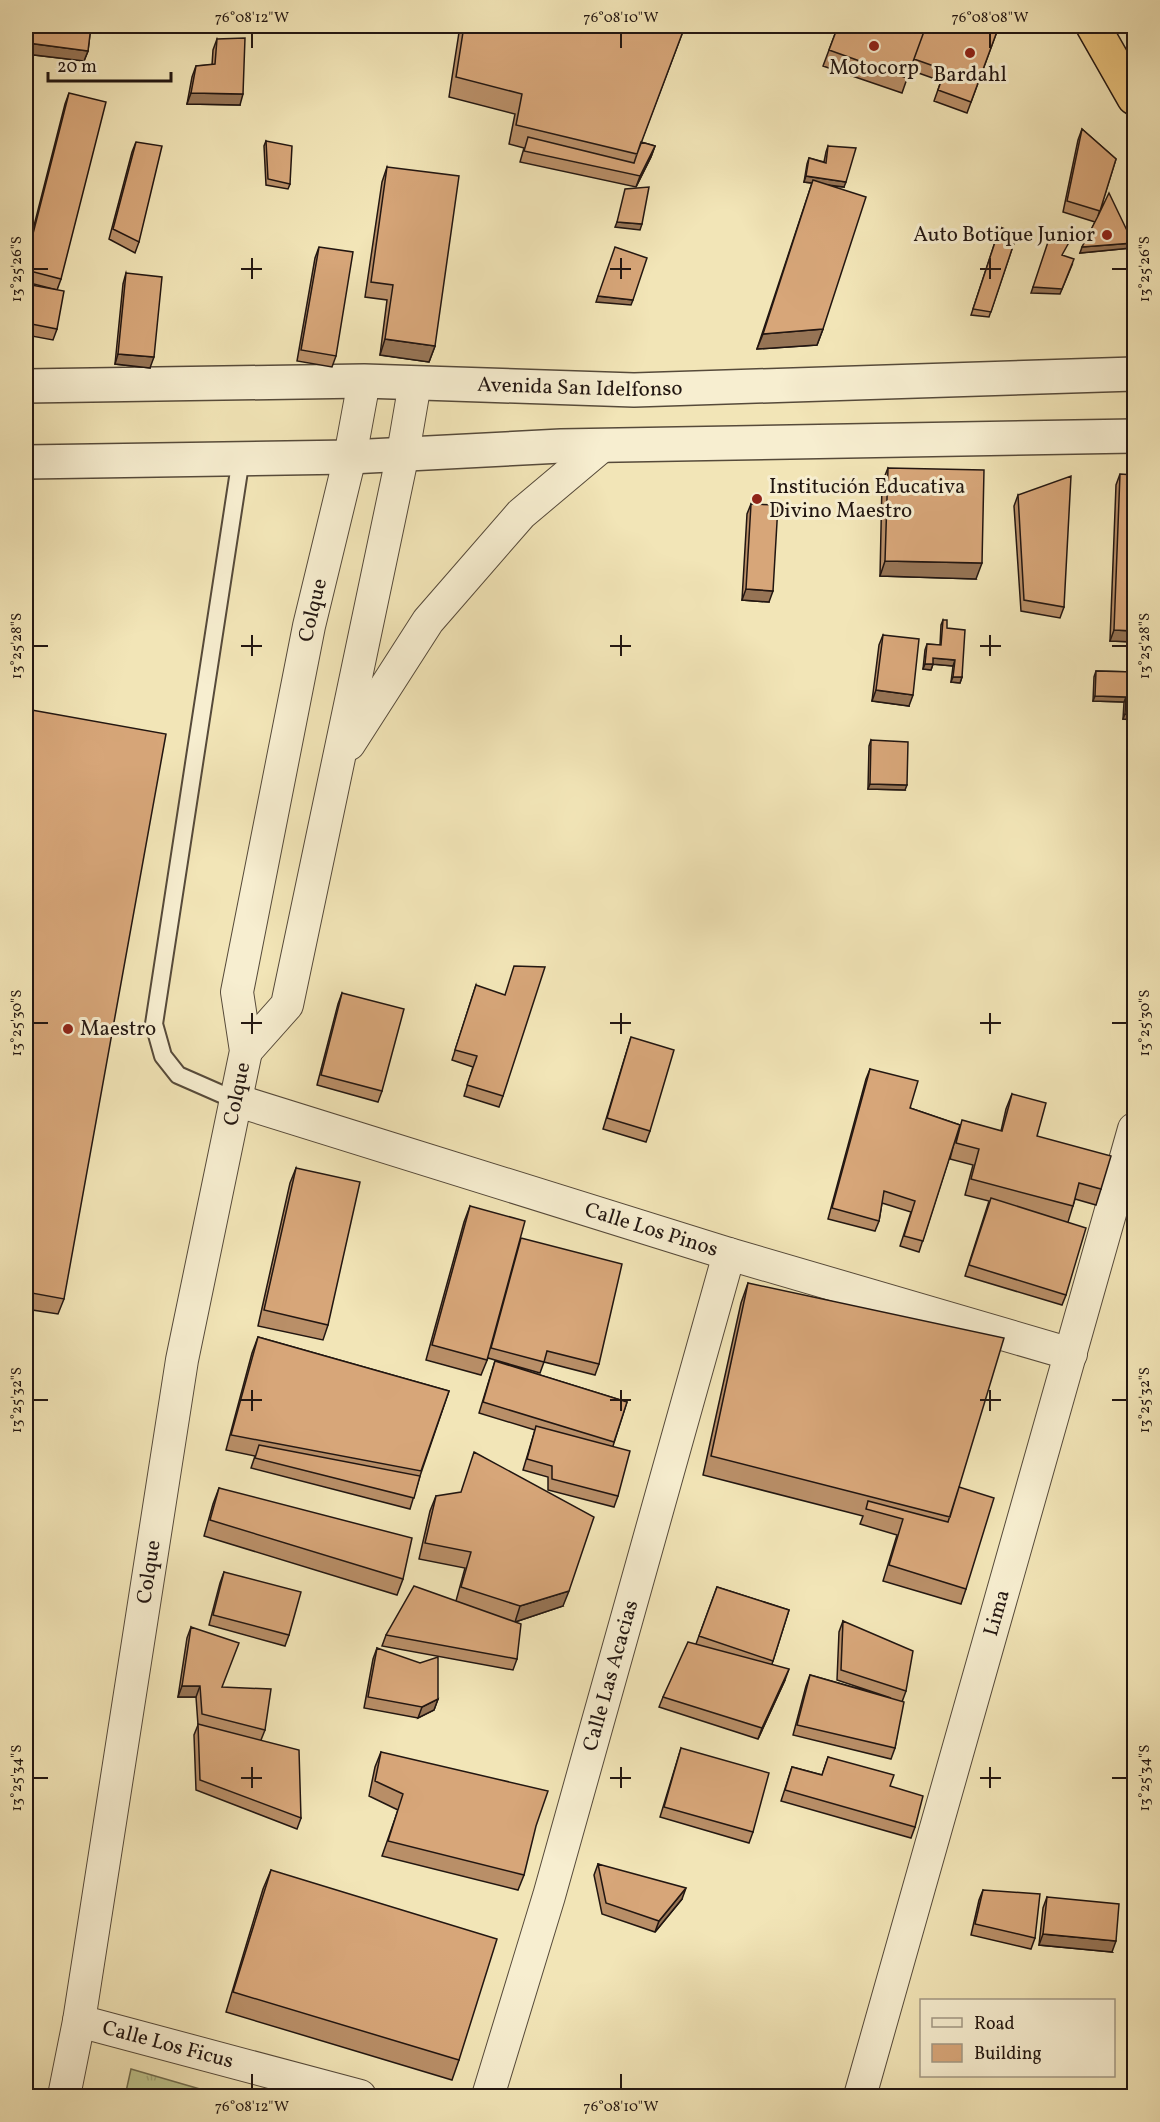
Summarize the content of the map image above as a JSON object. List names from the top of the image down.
{
  "streets": {
    "street": [
      "Avenida San Idelfonso",
      "Colque",
      "Calle Los Pinos",
      "Lima",
      "Calle Las Acacias",
      "Calle Los Ficus"
    ]
  },
  "crossings": [
    ["Avenida San Idelfonso", "Colque"],
    ["Colque", "Calle Los Pinos"],
    ["Colque", "Calle Los Ficus"],
    ["Calle Los Pinos", "Lima"],
    ["Calle Los Pinos", "Calle Las Acacias"]
  ],
  "places": [
    "Motocorp",
    "Bardahl",
    "Auto Botique Junior",
    "Institución Educativa Divino Maestro",
    "Maestro"
  ],
  "legend": ["Road", "Building"],
  "scale_bar": "20 m",
  "coordinates": [
    "76°08'12\"W",
    "76°08'10\"W",
    "76°08'08\"W",
    "13°25'26\"S",
    "13°25'28\"S",
    "13°25'30\"S",
    "13°25'32\"S",
    "13°25'34\"S"
  ]
}
